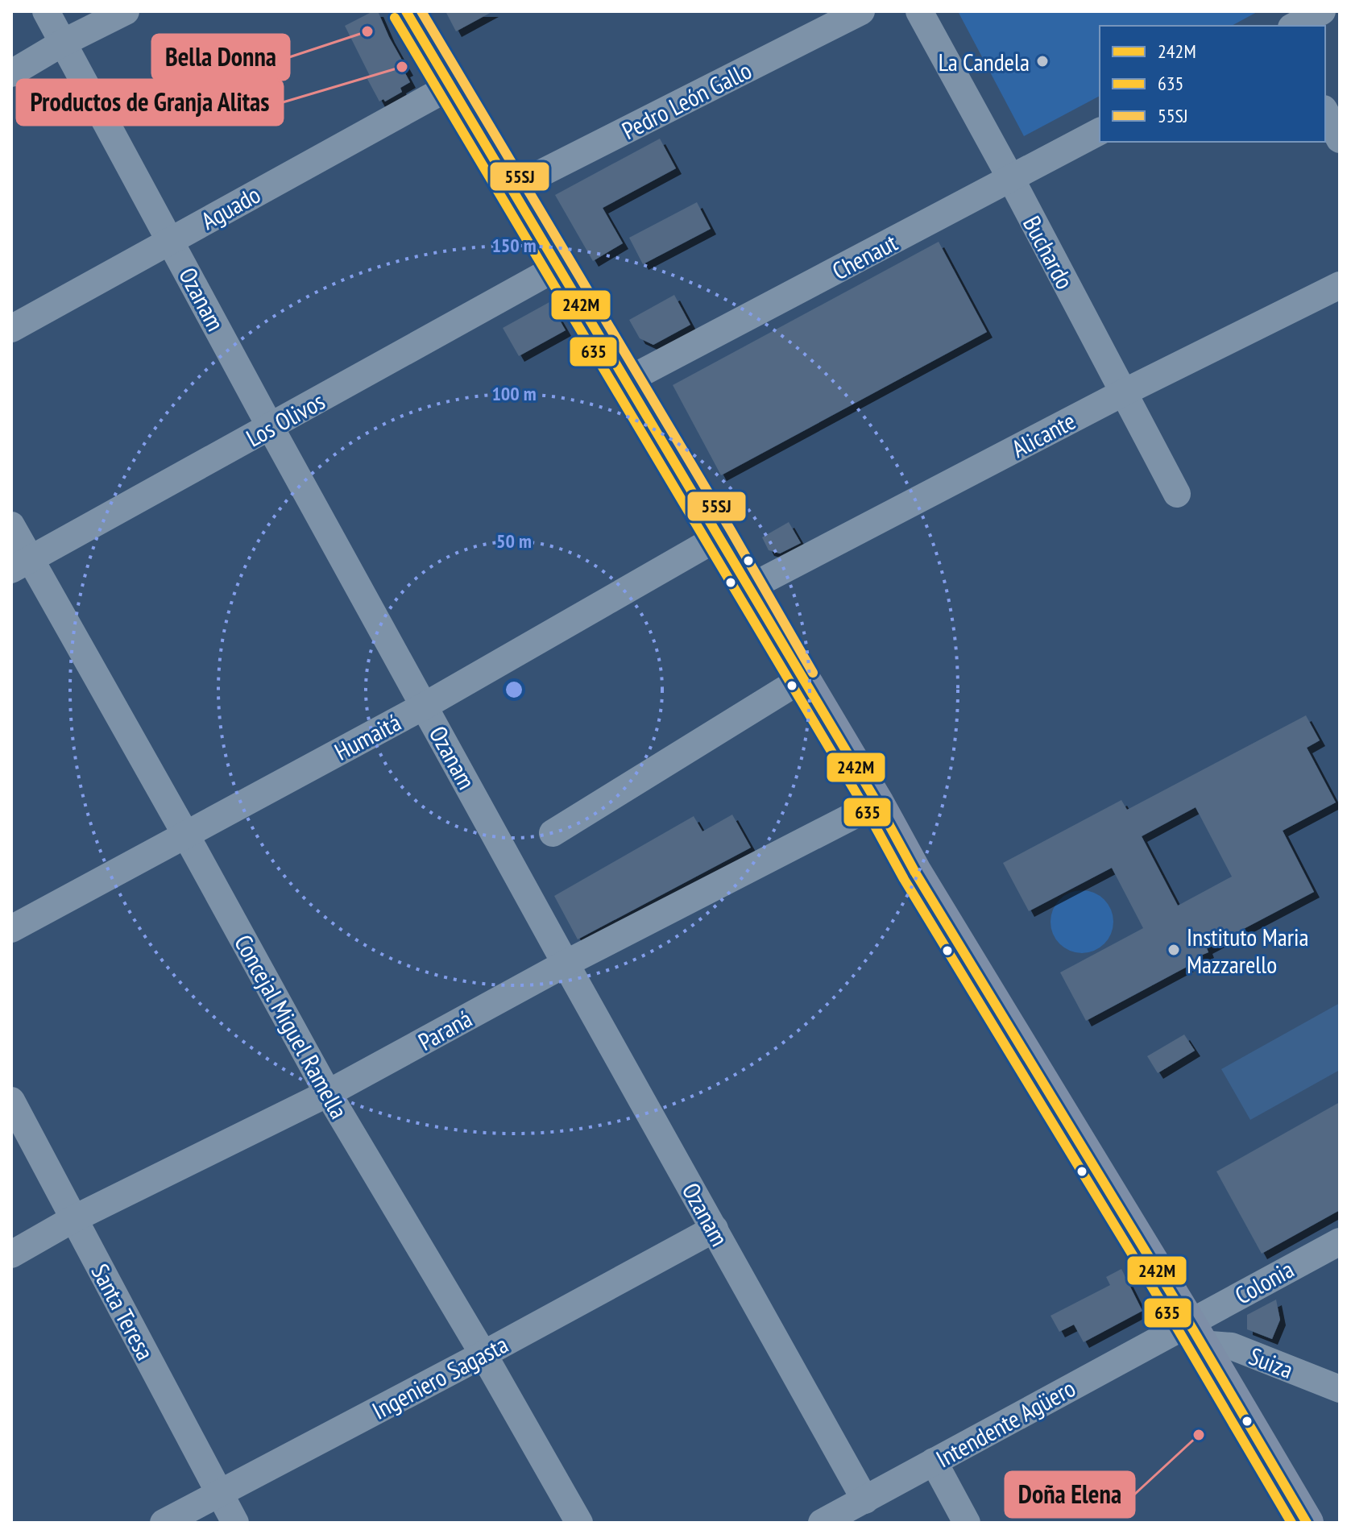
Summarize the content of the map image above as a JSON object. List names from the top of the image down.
{
  "streets": {
    "street": [
      "Pedro León Gallo",
      "Aguado",
      "Buchardo",
      "Chenaut",
      "Ozanam",
      "Los Olivos",
      "Alicante",
      "Humaitá",
      "Concejal Miguel Ramella",
      "Paraná",
      "Colonia",
      "Santa Teresa",
      "Suiza",
      "Ingeniero Sagasta",
      "Intendente Agüero"
    ]
  },
  "crossings": [
    ["Aguado", "Ozanam"],
    ["Buchardo", "Chenaut"],
    ["Buchardo", "Alicante"],
    ["Ozanam", "Los Olivos"],
    ["Ozanam", "Humaitá"],
    ["Ozanam", "Paraná"],
    ["Ozanam", "Ingeniero Sagasta"],
    ["Ozanam", "Intendente Agüero"],
    ["Los Olivos", "Concejal Miguel Ramella"],
    ["Humaitá", "Concejal Miguel Ramella"],
    ["Concejal Miguel Ramella", "Paraná"],
    ["Concejal Miguel Ramella", "Ingeniero Sagasta"],
    ["Paraná", "Santa Teresa"],
    ["Colonia", "Suiza"],
    ["Colonia", "Intendente Agüero"],
    ["Santa Teresa", "Ingeniero Sagasta"],
    ["Suiza", "Intendente Agüero"]
  ],
  "places": [
    "Bella Donna",
    "La Candela",
    "Productos de Granja Alitas",
    "Instituto Maria Mazzarello",
    "Doña Elena"
  ],
  "lines": ["transit line 242M", "transit line 55SJ", "transit line 635"],
  "legend": ["242M", "635", "55SJ"],
  "rings": ["150 m", "100 m", "50 m"]
}
